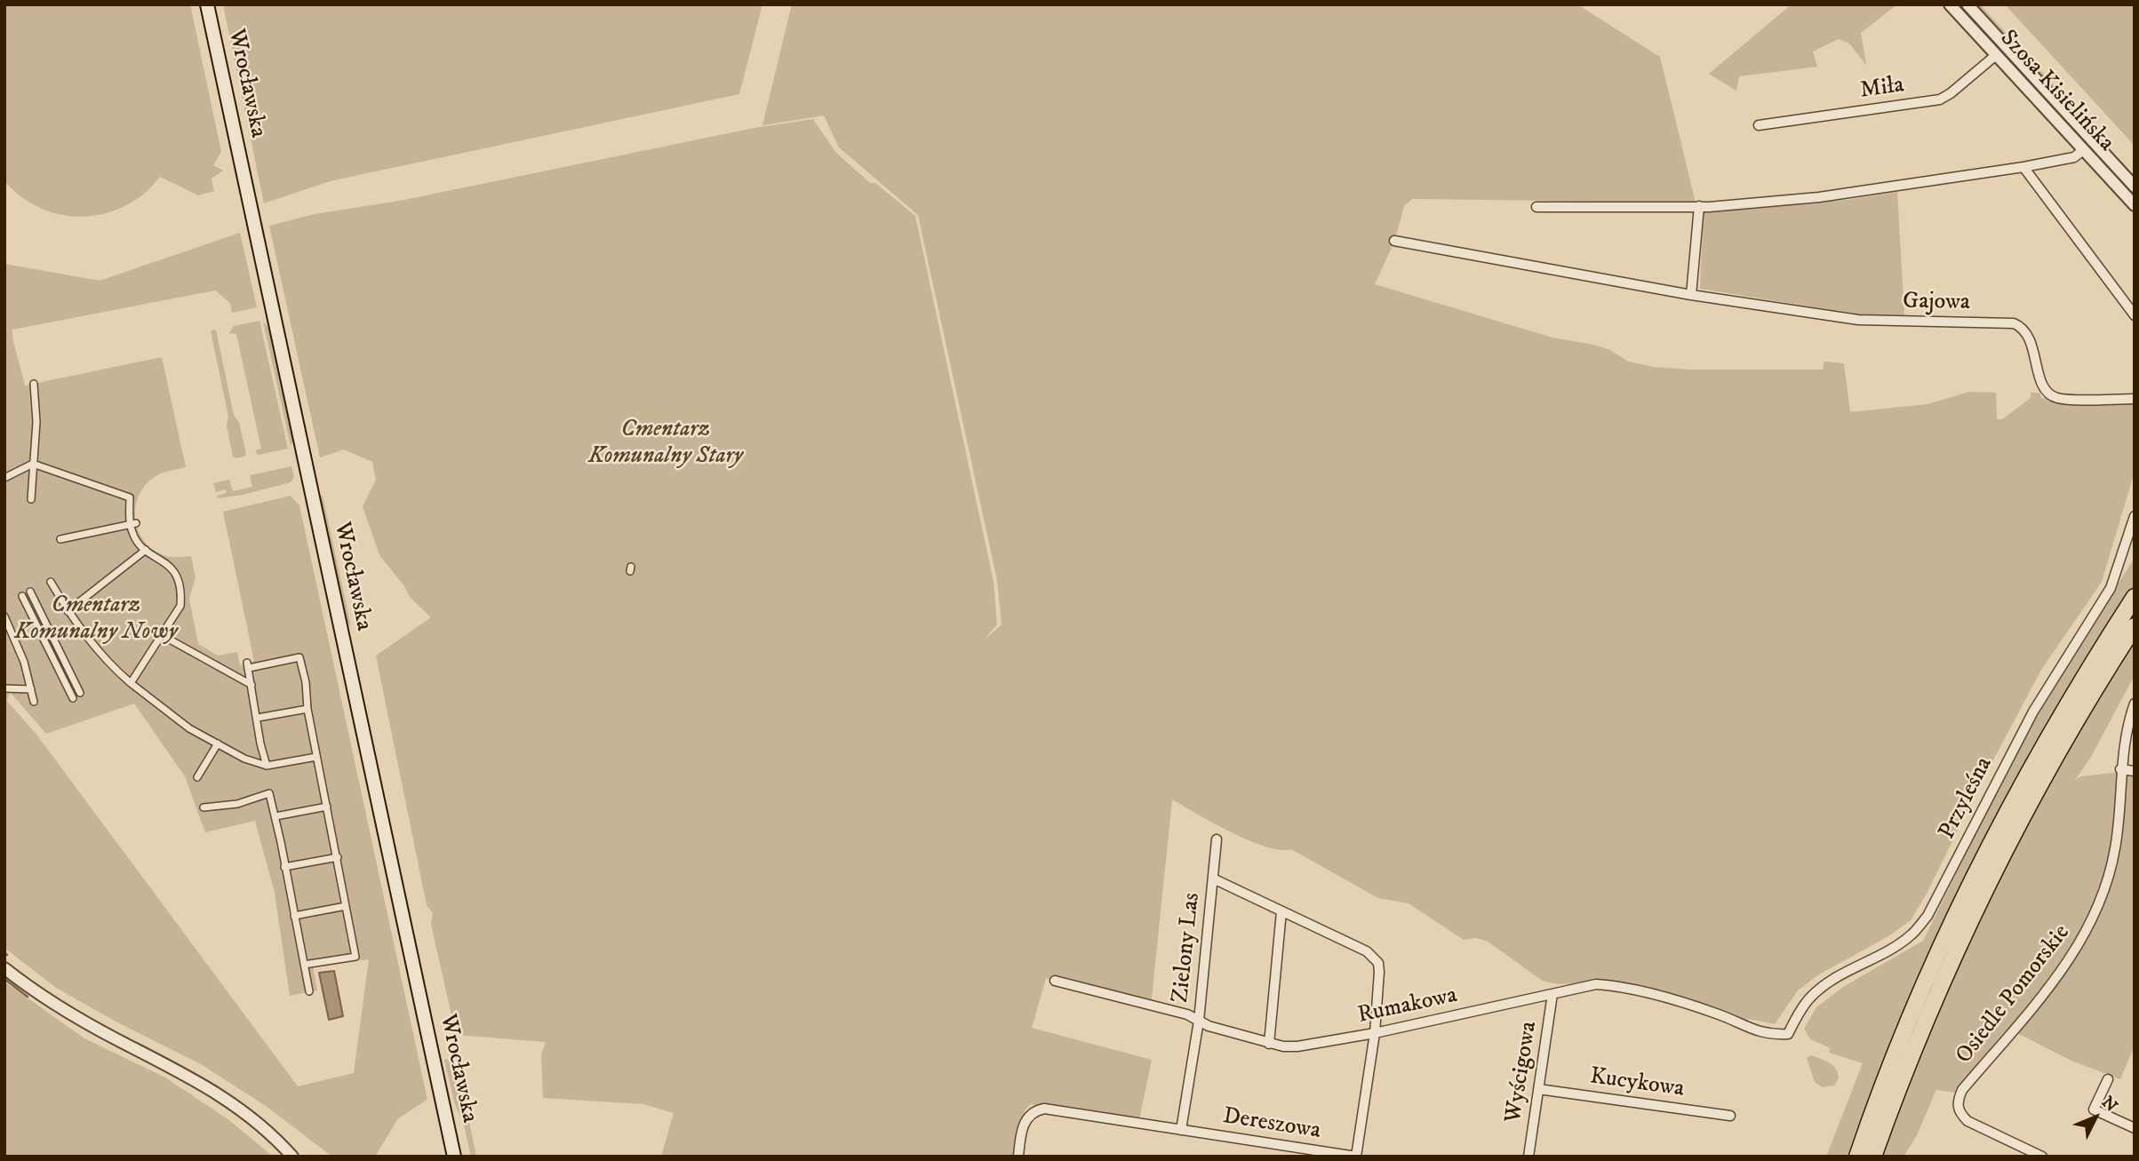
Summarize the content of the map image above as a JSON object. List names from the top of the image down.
{
  "streets": {
    "main road": ["Wrocławska"],
    "street": [
      "Miła",
      "Szosa Kisielińska",
      "Gajowa",
      "Przyleśna",
      "Zielony Las",
      "Osiedle Pomorskie",
      "Rumakowa",
      "Wyścigowa",
      "Kucykowa",
      "Dereszowa"
    ]
  },
  "crossings": [
    ["Miła", "Szosa Kisielińska"],
    ["Przyleśna", "Rumakowa"],
    ["Zielony Las", "Rumakowa"],
    ["Zielony Las", "Dereszowa"],
    ["Rumakowa", "Wyścigowa"],
    ["Wyścigowa", "Kucykowa"]
  ],
  "parks": ["Cmentarz Komunalny Stary", "Cmentarz Komunalny Nowy"],
  "north": "top right"
}
